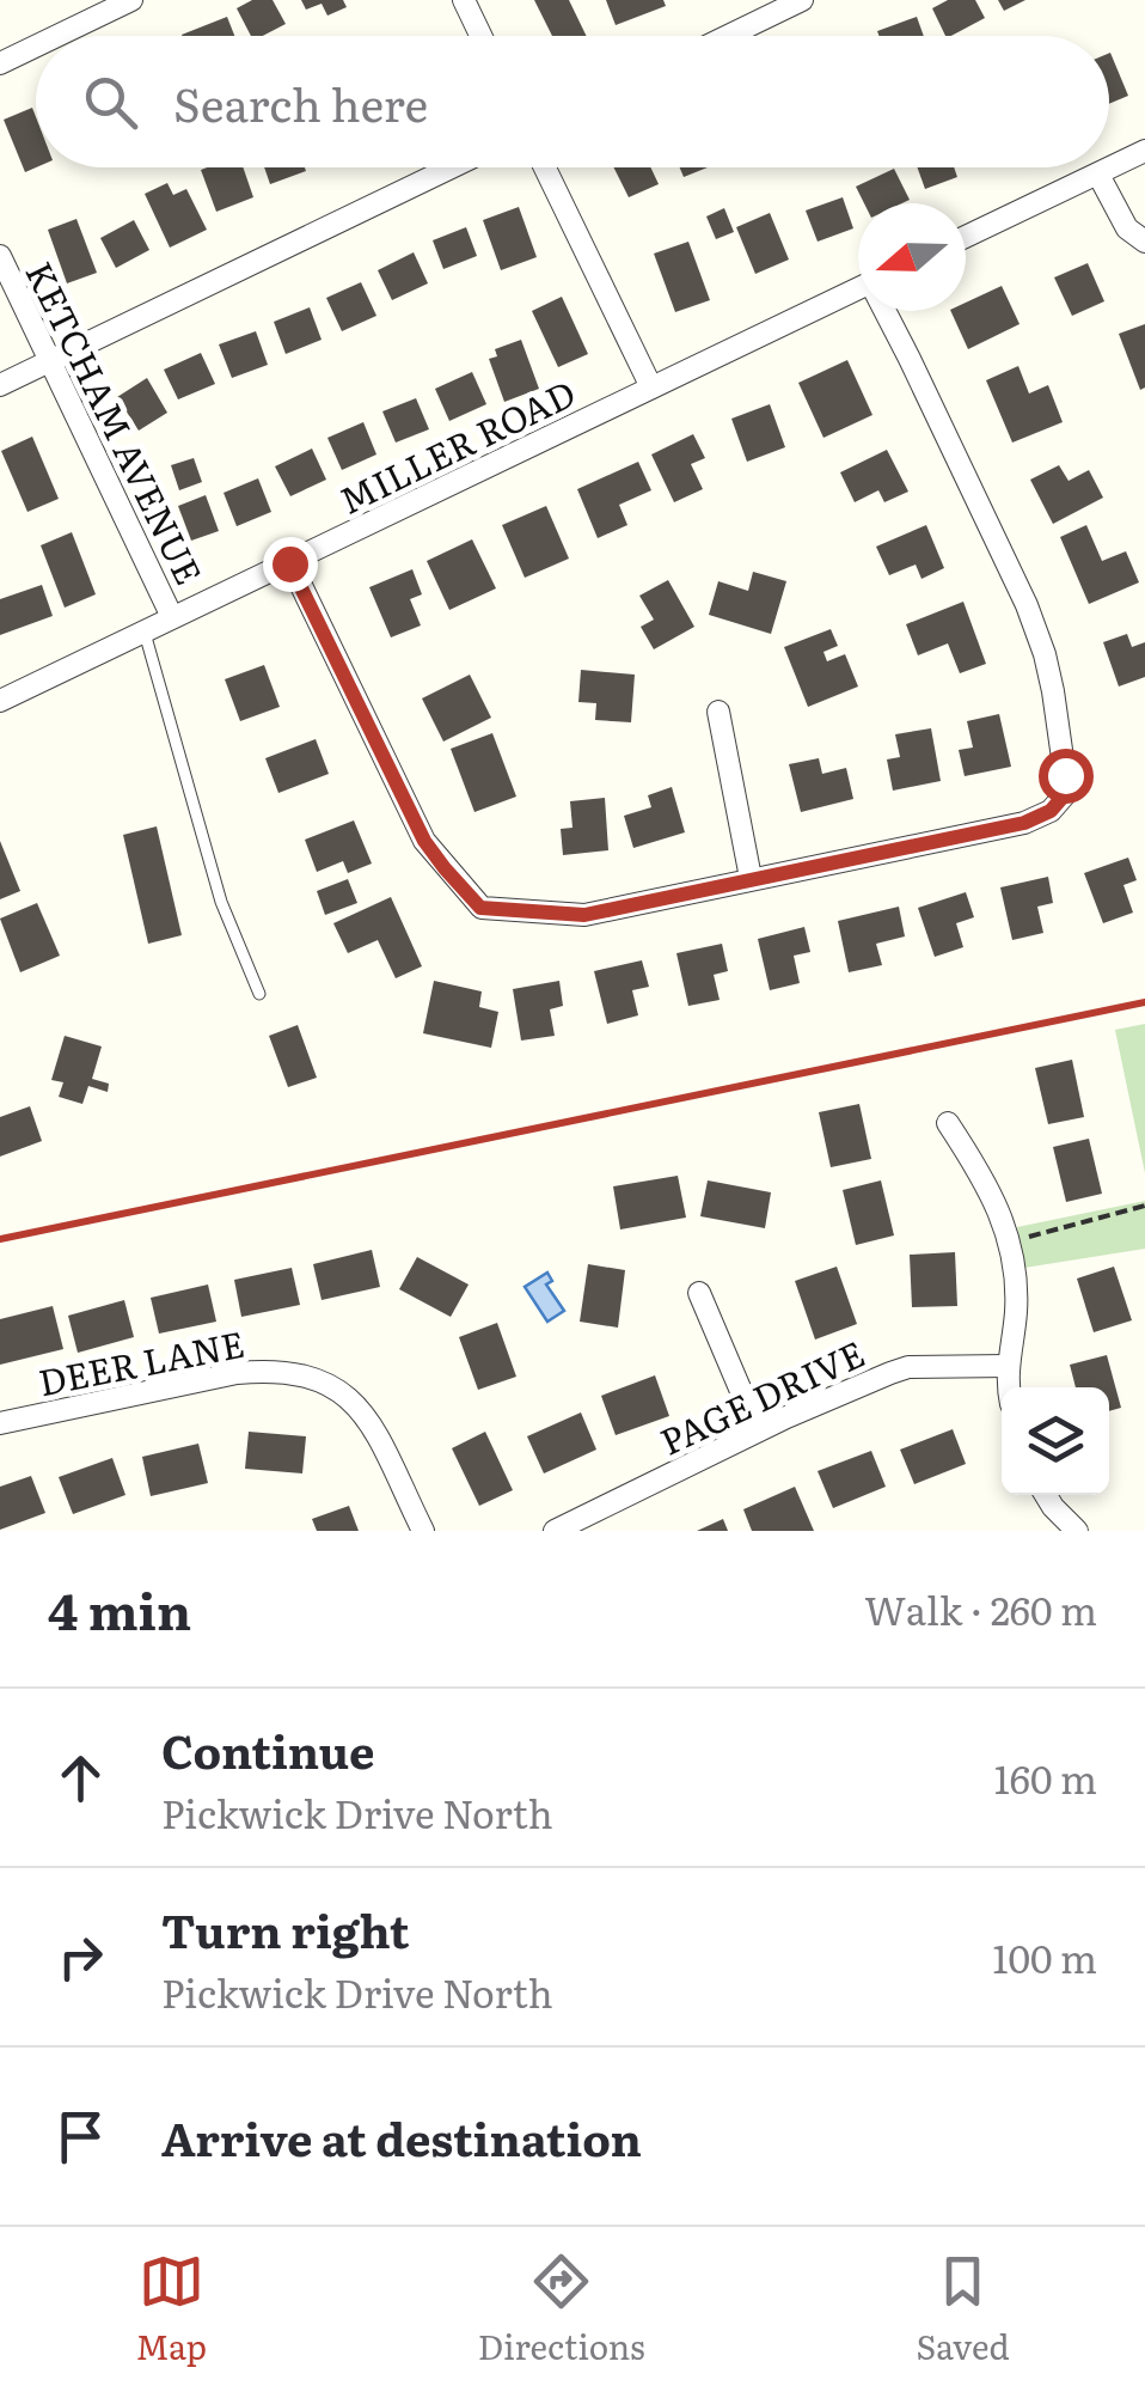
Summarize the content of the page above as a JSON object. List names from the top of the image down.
{
  "streets": {
    "street": [
      "KETCHAM AVENUE",
      "MILLER ROAD",
      "DEER LANE",
      "PAGE DRIVE"
    ]
  },
  "crossings": [
    ["KETCHAM AVENUE", "MILLER ROAD"]
  ],
  "north": "left",
  "page": {
    "search": "Search here",
    "heading": ["4 min", "Walk · 260 m"],
    "list": [
      ["Continue", "Pickwick Drive North", "160 m"],
      ["Turn right", "Pickwick Drive North", "100 m"],
      "Arrive at destination"
    ],
    "nav": ["Map", "Directions", "Saved"]
  }
}
